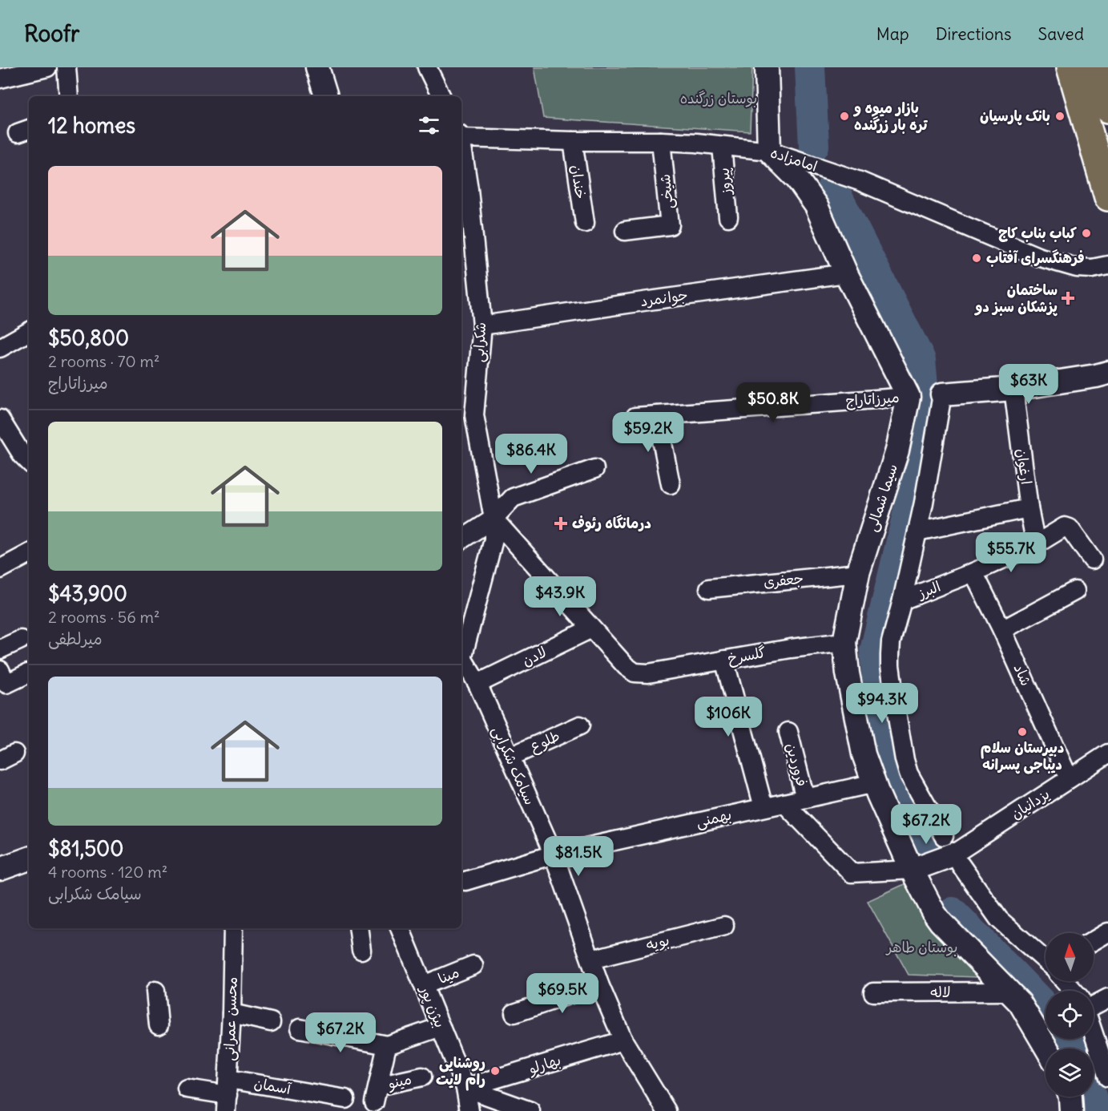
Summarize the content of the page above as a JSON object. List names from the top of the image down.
{
  "streets": {
    "street": [
      "امامزاده",
      "پیروز",
      "خندان",
      "شیخی",
      "جوانمرد",
      "شکرابی",
      "میرزاتاراج",
      "ارغوان",
      "سیما شمالی",
      "جعفری",
      "البرز",
      "گلسرخ",
      "لادن",
      "شاد",
      "طلوع",
      "فروردین",
      "سیامک شکرابی",
      "یزدانیان",
      "بهمنی",
      "بویه",
      "مینا",
      "لاله",
      "بیژن پور",
      "محسن عمرانی",
      "بهارلو",
      "مینو",
      "آسمان"
    ]
  },
  "crossings": [
    ["امامزاده", "پیروز"],
    ["امامزاده", "خندان"],
    ["امامزاده", "شیخی"],
    ["جوانمرد", "شکرابی"],
    ["میرزاتاراج", "سیما شمالی"],
    ["ارغوان", "البرز"],
    ["سیما شمالی", "جعفری"],
    ["سیما شمالی", "گلسرخ"],
    ["سیما شمالی", "بهمنی"],
    ["سیما شمالی", "لاله"],
    ["البرز", "شاد"],
    ["گلسرخ", "لادن"],
    ["لادن", "سیامک شکرابی"],
    ["شاد", "یزدانیان"],
    ["طلوع", "سیامک شکرابی"],
    ["فروردین", "بهمنی"],
    ["سیامک شکرابی", "بهمنی"],
    ["سیامک شکرابی", "بویه"],
    ["سیامک شکرابی", "بهارلو"],
    ["مینا", "بیژن پور"],
    ["بیژن پور", "بهارلو"],
    ["محسن عمرانی", "آسمان"]
  ],
  "parks": ["بوستان زرگنده", "بوستان طاهر"],
  "places": {
    "other": [
      "بازار میوه و تره بار زرگنده",
      "بانک پارسیان",
      "کباب بناب کاج",
      "فرهنگسرای آفتاب",
      "دبیرستان سلام دیباجی پسرانه",
      "روشنایی رام لایت"
    ],
    "health": ["ساختمان پزشکان سبز دو", "درمانگاه رئوف"]
  },
  "north": "top",
  "page": {
    "header": "Roofr",
    "nav": ["Map", "Directions", "Saved"],
    "heading": "12 homes",
    "list": [
      {
        "name": "$50,800",
        "note": "2 rooms · 70 m² · میرزاتاراج"
      },
      {
        "name": "$43,900",
        "note": "2 rooms · 56 m² · میرلطفی"
      },
      {
        "name": "$81,500",
        "note": "4 rooms · 120 m² · سیامک شکرابی"
      }
    ],
    "price": [
      "$63K",
      "$50.8K",
      "$59.2K",
      "$86.4K",
      "$55.7K",
      "$43.9K",
      "$94.3K",
      "$106K",
      "$67.2K",
      "$81.5K",
      "$69.5K",
      "$67.2K"
    ]
  }
}
